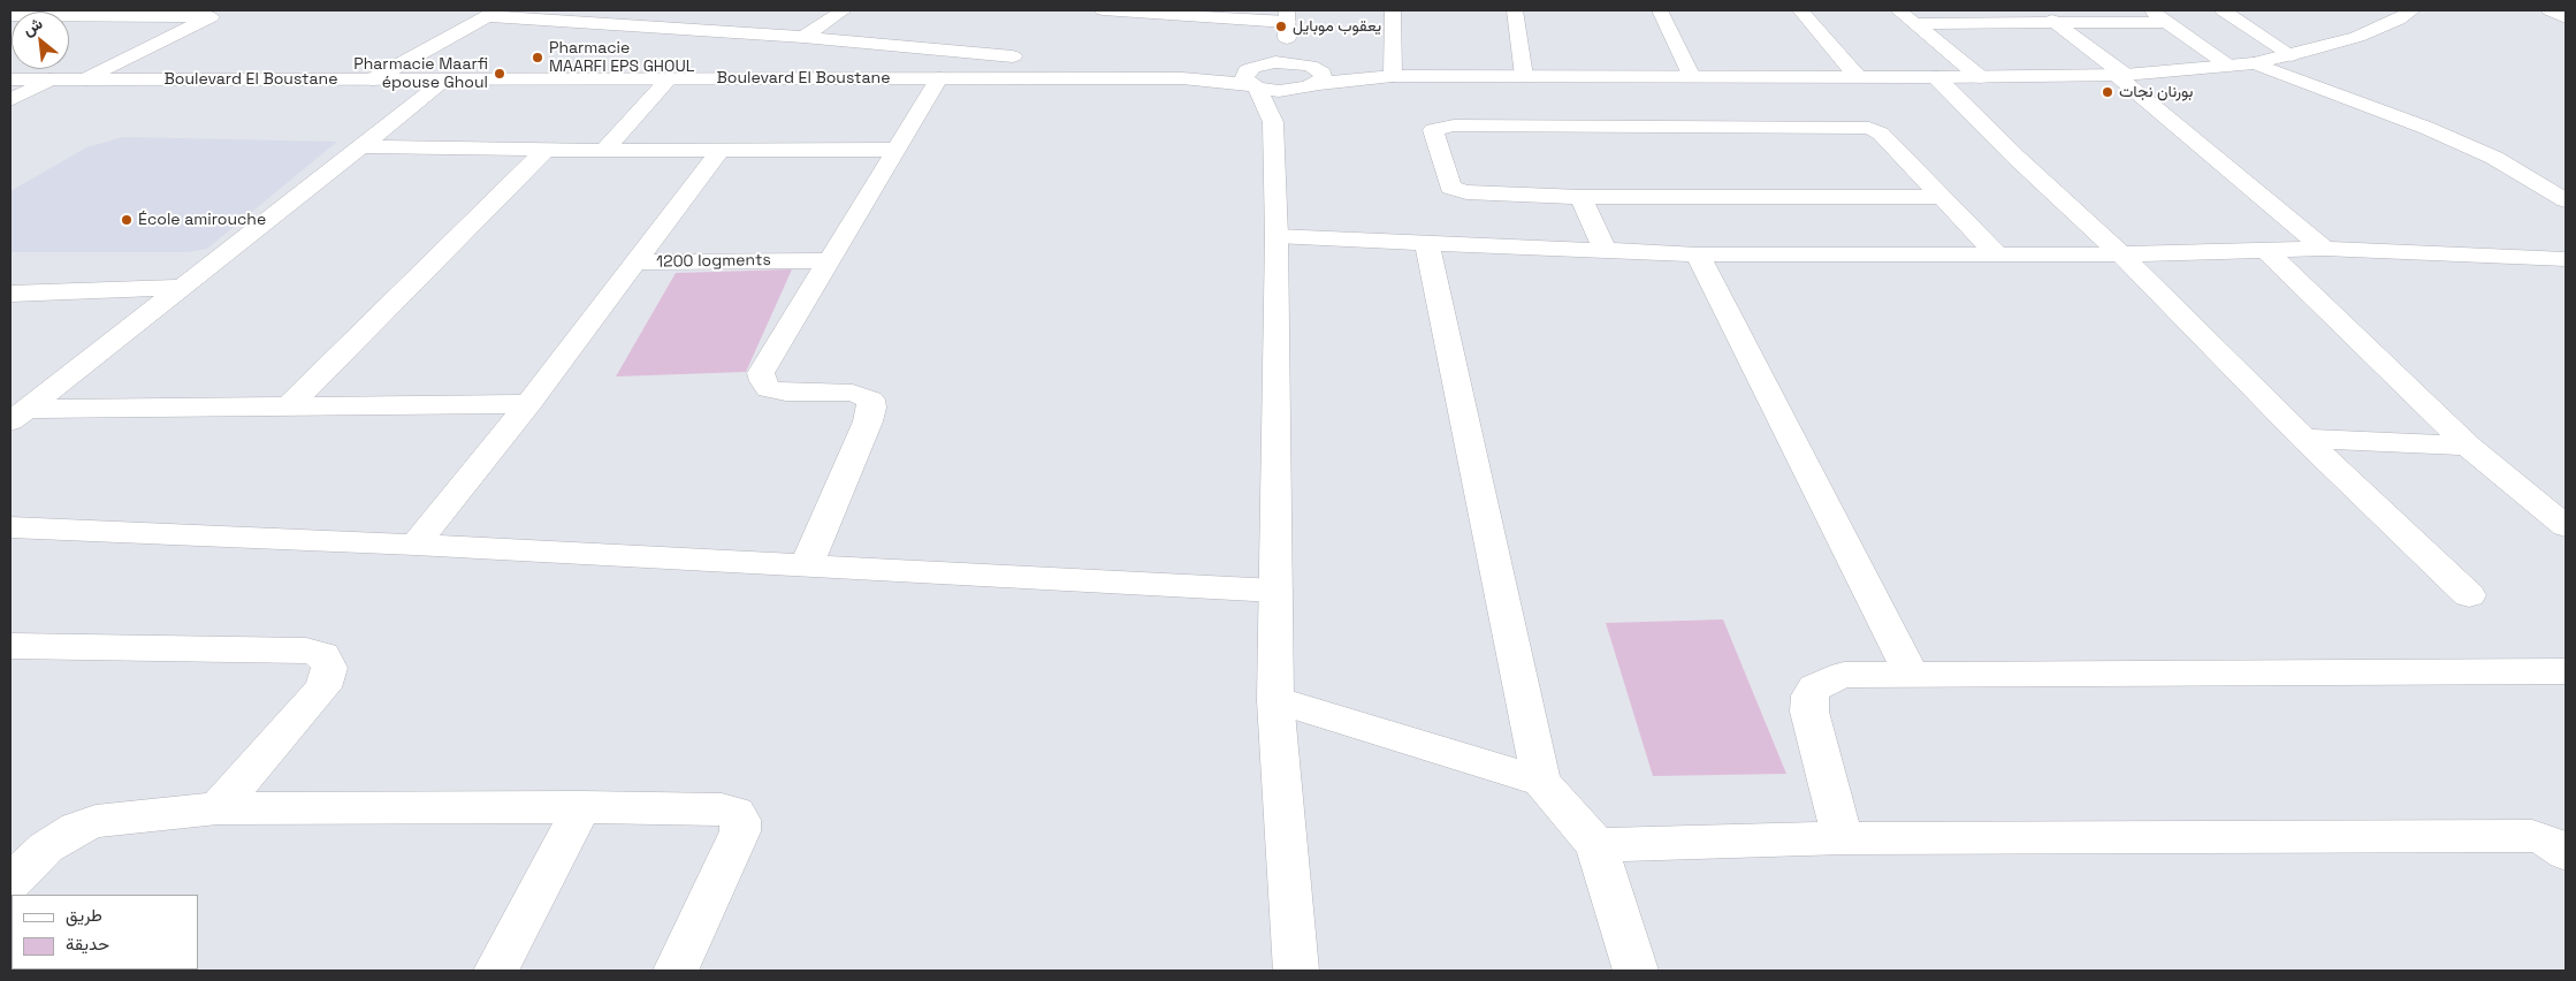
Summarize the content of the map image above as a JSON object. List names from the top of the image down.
{
  "streets": {
    "street": ["Boulevard El Boustane", "1200 logments"]
  },
  "places": [
    "يعقوب موبايل",
    "Pharmacie MAARFI EPS GHOUL",
    "Pharmacie Maarfi épouse Ghoul",
    "بورنان نجات",
    "École amirouche"
  ],
  "legend": ["طريق", "حديقة"],
  "north": "top left"
}
